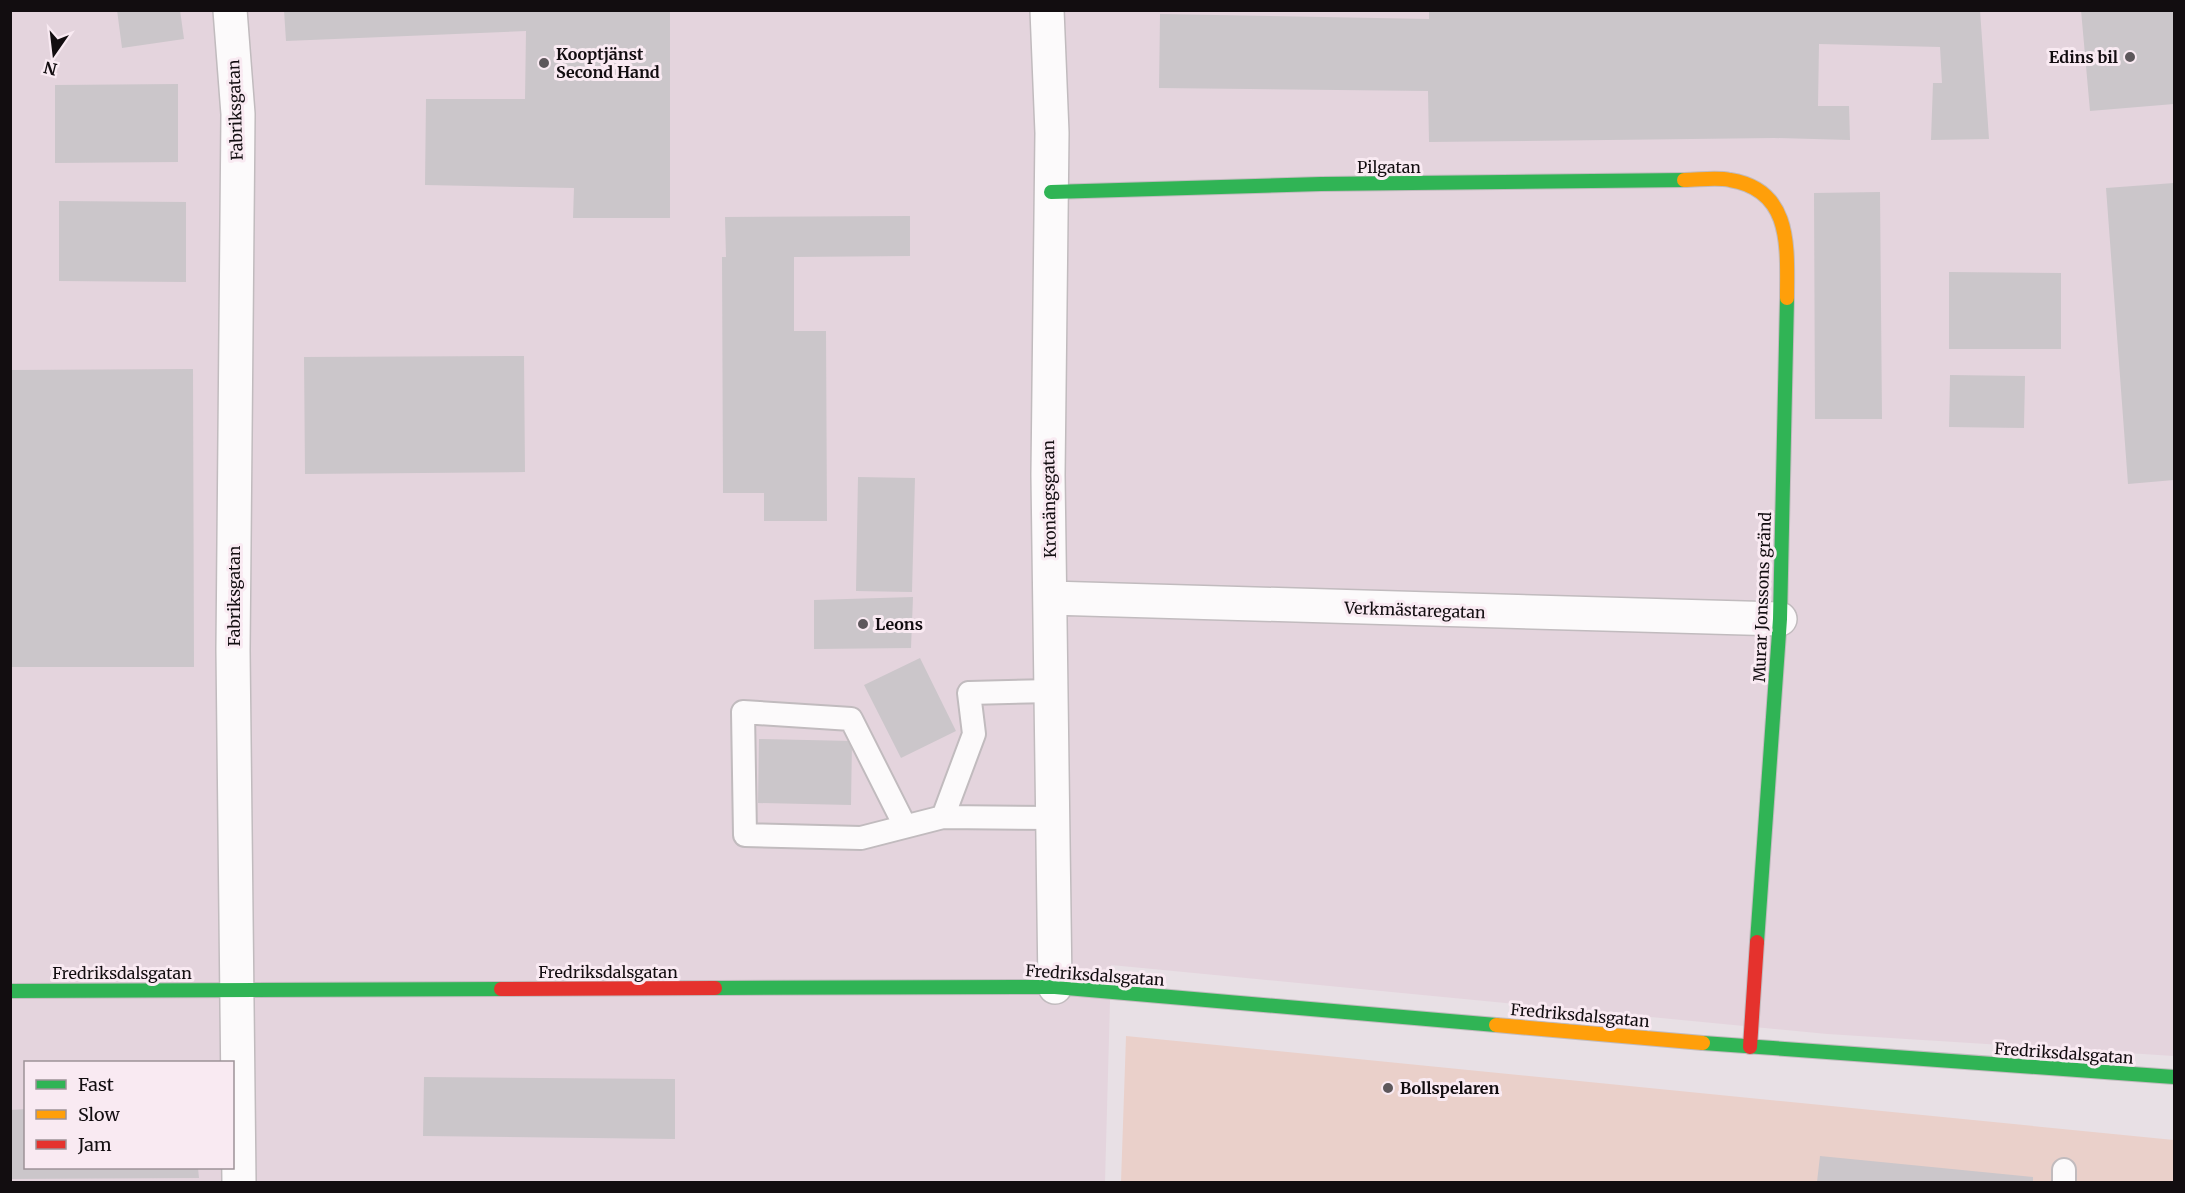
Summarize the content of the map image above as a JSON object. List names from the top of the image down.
{
  "streets": {
    "street": [
      "Fabriksgatan",
      "Pilgatan",
      "Kronängsgatan",
      "Murar Jonssons gränd",
      "Verkmästaregatan",
      "Fredriksdalsgatan"
    ]
  },
  "crossings": [
    ["Fabriksgatan", "Fredriksdalsgatan"],
    ["Pilgatan", "Kronängsgatan"],
    ["Pilgatan", "Murar Jonssons gränd"],
    ["Kronängsgatan", "Verkmästaregatan"],
    ["Kronängsgatan", "Fredriksdalsgatan"],
    ["Murar Jonssons gränd", "Verkmästaregatan"],
    ["Murar Jonssons gränd", "Fredriksdalsgatan"]
  ],
  "places": [
    "Edins bil",
    "Kooptjänst Second Hand",
    "Leons",
    "Bollspelaren"
  ],
  "legend": ["Fast", "Slow", "Jam"],
  "north": "bottom"
}
